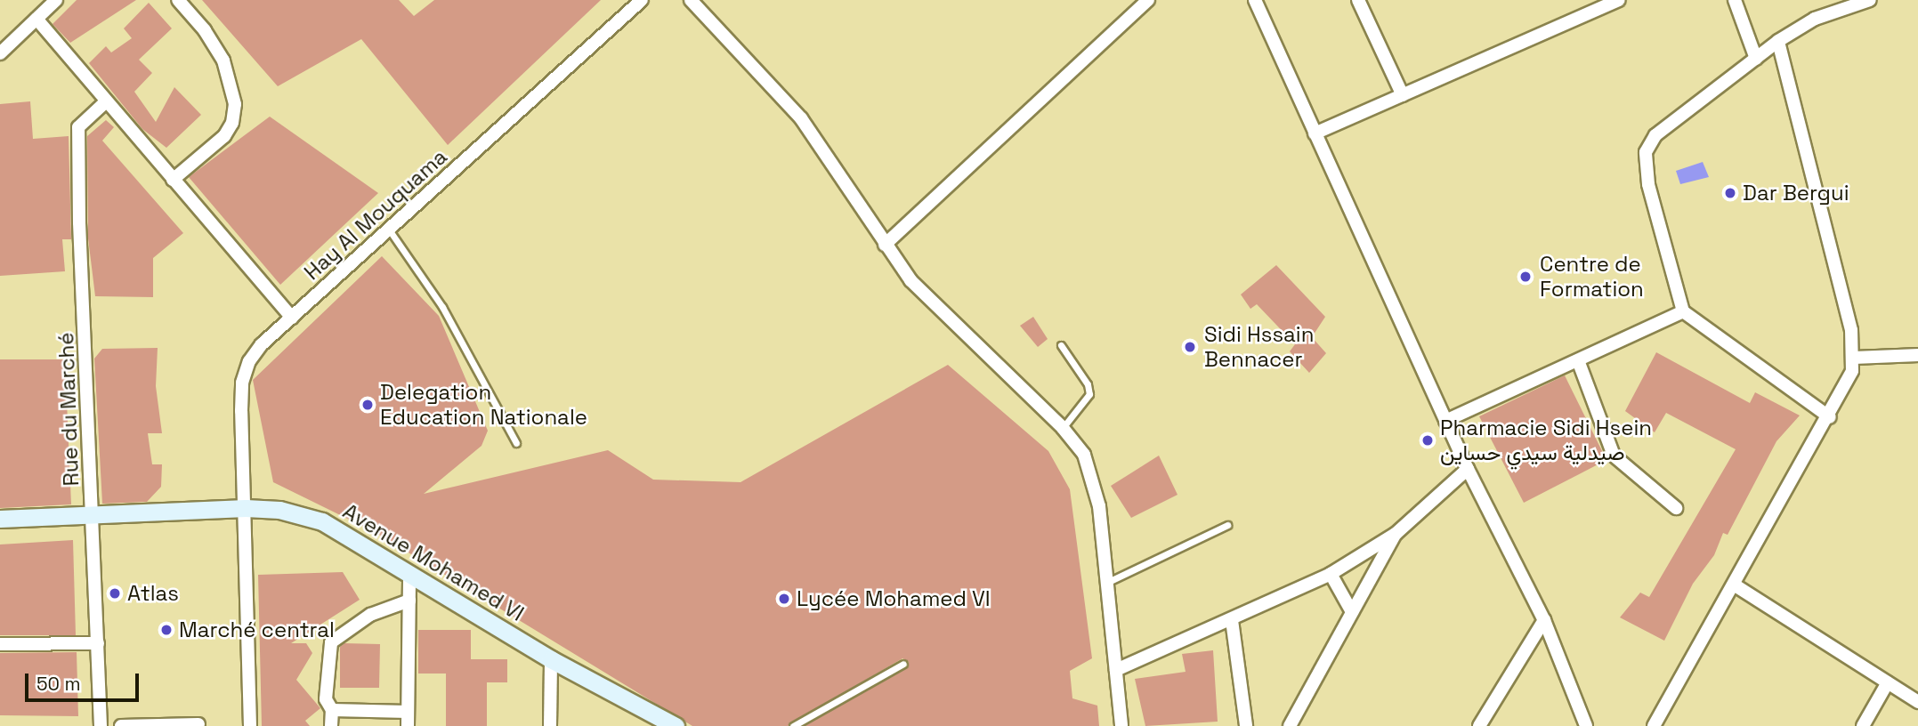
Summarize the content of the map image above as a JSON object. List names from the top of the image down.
{
  "streets": {
    "main road": ["Avenue Mohamed VI"],
    "street": ["Hay Al Mouquama", "Rue du Marché"]
  },
  "crossings": [
    ["Hay Al Mouquama", "Avenue Mohamed VI"],
    ["Rue du Marché", "Avenue Mohamed VI"]
  ],
  "places": [
    "Dar Bergui",
    "Centre de Formation",
    "Sidi Hssain Bennacer",
    "Delegation Education Nationale",
    "Pharmacie Sidi Hsein صيدلية سيدي حساين",
    "Atlas",
    "Lycée Mohamed VI",
    "Marché central"
  ],
  "scale_bar": "50 m"
}
